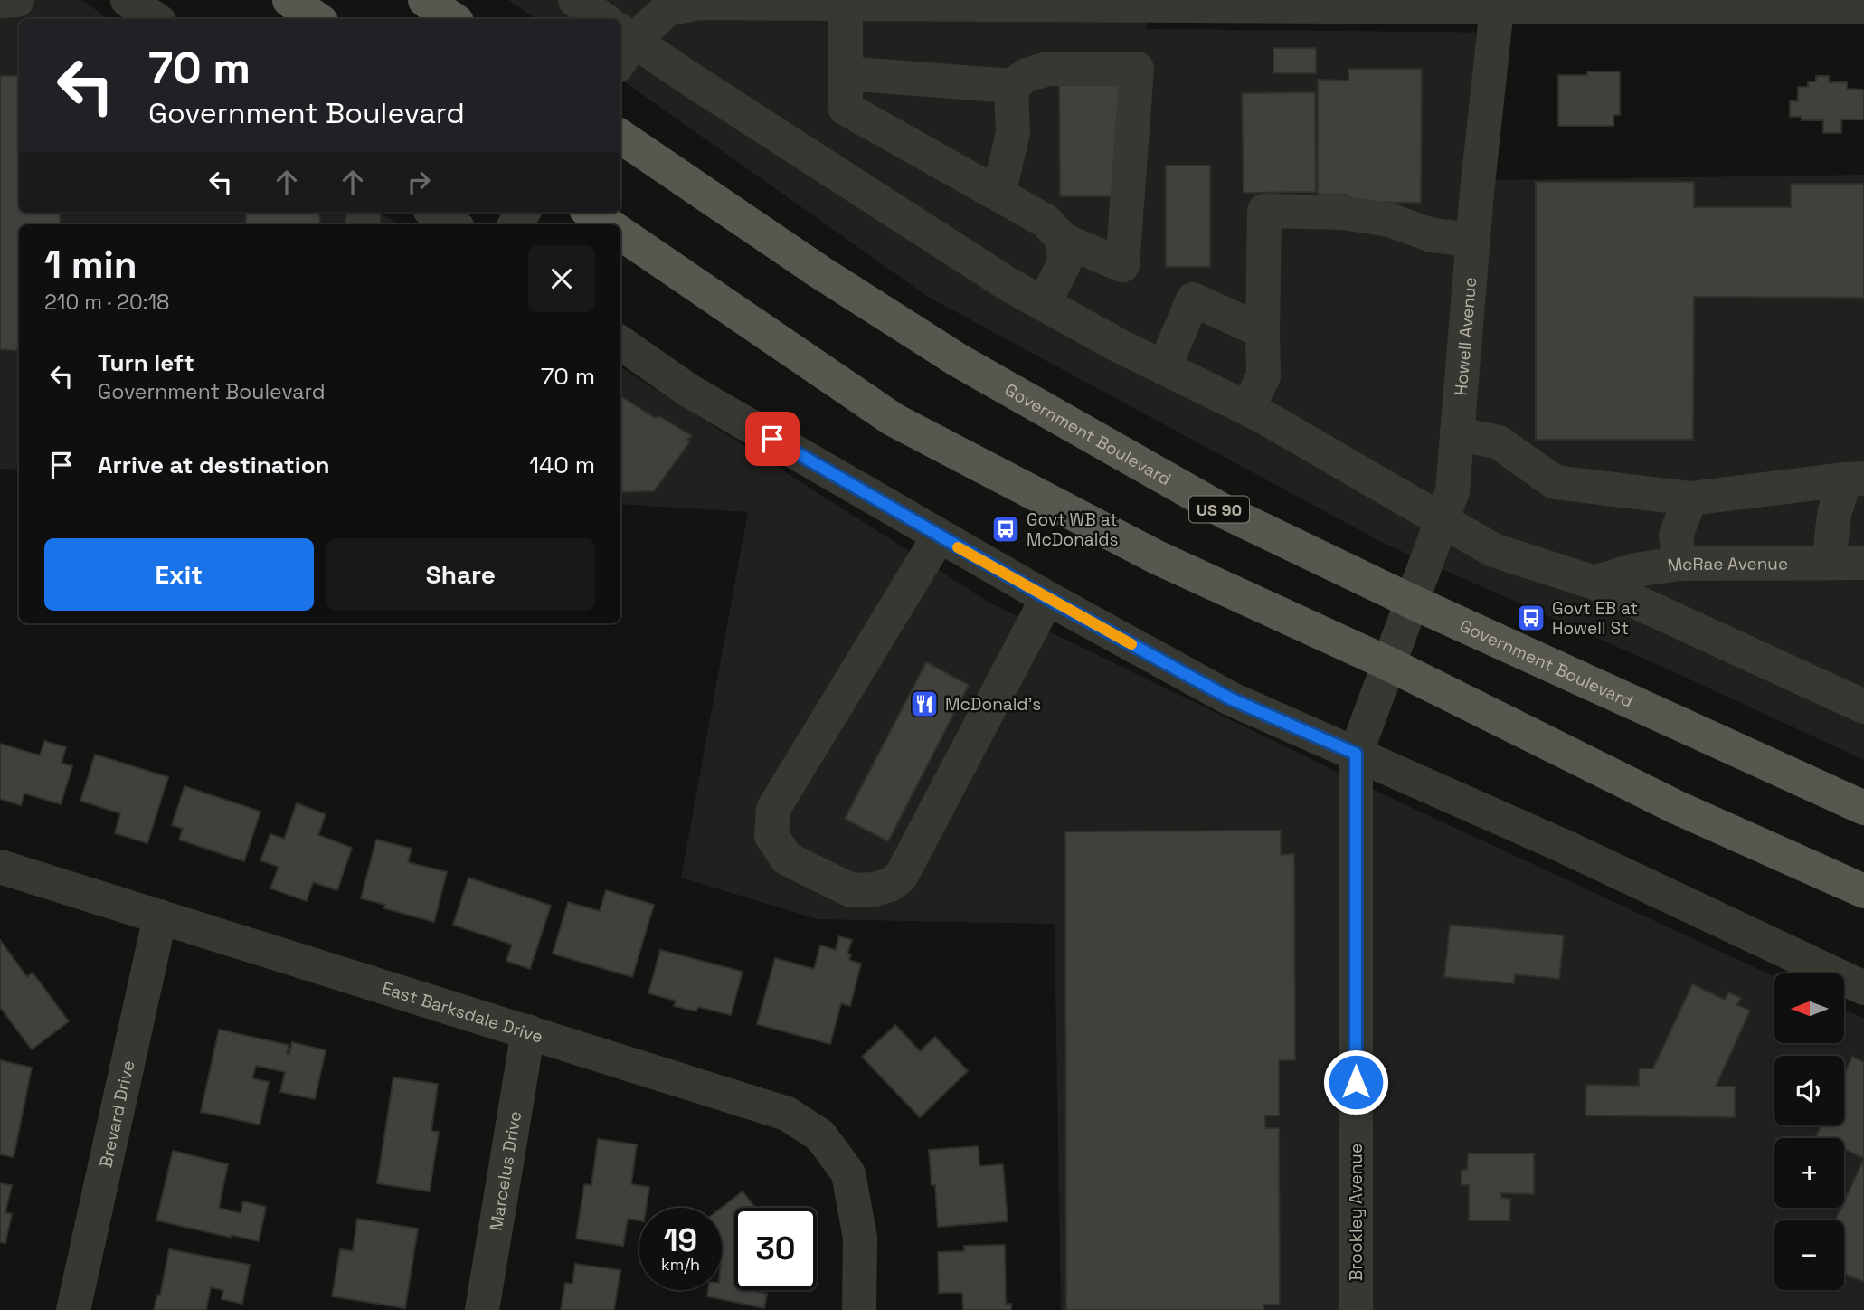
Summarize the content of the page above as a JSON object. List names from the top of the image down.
{
  "streets": {
    "main road": ["Government Boulevard", "US 90"],
    "street": [
      "Howell Avenue",
      "McRae Avenue",
      "East Barksdale Drive",
      "Brevard Drive",
      "Marcelus Drive",
      "Brookley Avenue"
    ]
  },
  "crossings": [
    ["Howell Avenue", "Government Boulevard"],
    ["Howell Avenue", "Brookley Avenue"],
    ["East Barksdale Drive", "Brevard Drive"],
    ["East Barksdale Drive", "Marcelus Drive"]
  ],
  "places": {
    "bus stop": ["Govt WB at McDonalds", "Govt EB at Howell St"],
    "restaurant": ["McDonald's"]
  },
  "north": "left",
  "page": {
    "turn": ["70 m", "Government Boulevard"],
    "heading": ["1 min", "210 m · 20:18"],
    "list": [
      {
        "name": "Turn left",
        "note": "Government Boulevard",
        "value": "70 m"
      },
      {
        "name": "Arrive at destination",
        "value": "140 m"
      }
    ],
    "buttons": ["Exit", "Share"],
    "map_buttons": ["+", "−"],
    "speed": "19 km/h",
    "limit": "30"
  }
}
